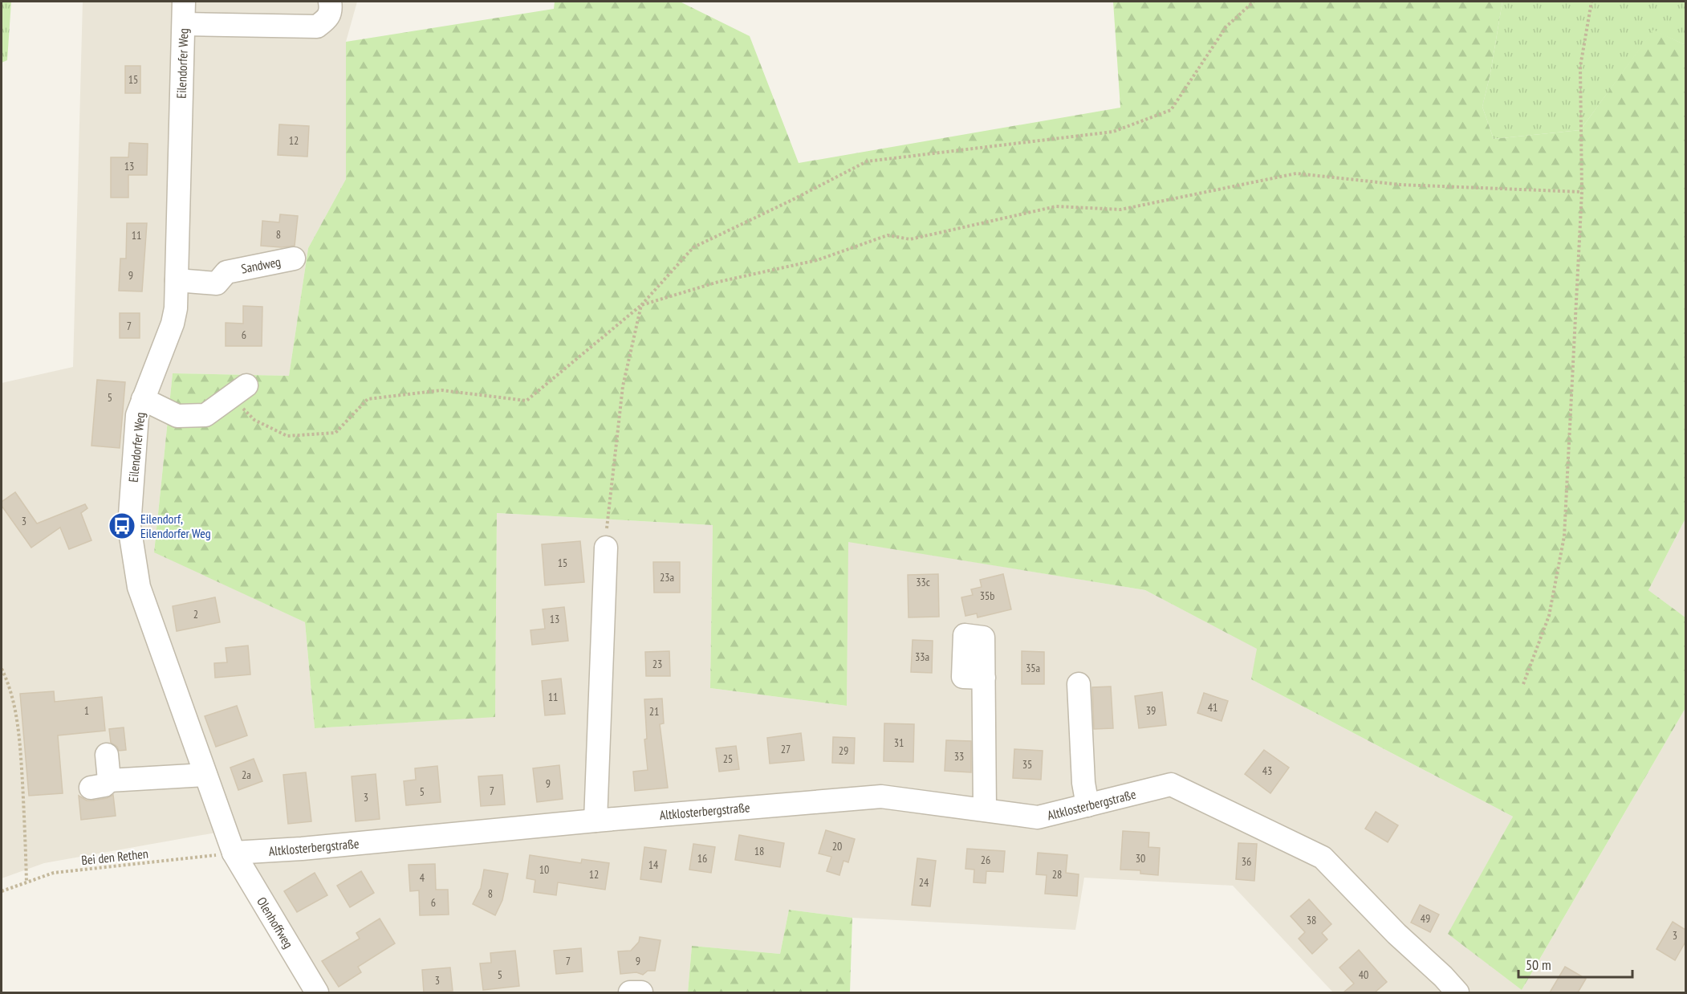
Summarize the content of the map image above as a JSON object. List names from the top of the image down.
{
  "streets": {
    "street": [
      "Eilendorfer Weg",
      "Sandweg",
      "Altklosterbergstraße",
      "Olenhoffweg"
    ],
    "path": ["Bei den Rethen"]
  },
  "crossings": [
    ["Eilendorfer Weg", "Sandweg"],
    ["Eilendorfer Weg", "Altklosterbergstraße"],
    ["Eilendorfer Weg", "Bei den Rethen"],
    ["Eilendorfer Weg", "Olenhoffweg"],
    ["Altklosterbergstraße", "Bei den Rethen"],
    ["Altklosterbergstraße", "Olenhoffweg"],
    ["Bei den Rethen", "Olenhoffweg"]
  ],
  "places": {
    "bus stop": ["Eilendorf, Eilendorfer Weg"]
  },
  "house_numbers": [
    "15",
    "12",
    "13",
    "8",
    "11",
    "9",
    "7",
    "6",
    "5",
    "3",
    "15",
    "23a",
    "33c",
    "35b",
    "2",
    "13",
    "33a",
    "23",
    "35a",
    "11",
    "41",
    "1",
    "39",
    "21",
    "31",
    "27",
    "29",
    "33",
    "25",
    "35",
    "43",
    "2a",
    "9",
    "7",
    "5",
    "3",
    "20",
    "18",
    "16",
    "30",
    "26",
    "36",
    "14",
    "10",
    "12",
    "28",
    "4",
    "24",
    "8",
    "6",
    "49",
    "38",
    "3",
    "7",
    "9",
    "5",
    "40",
    "3"
  ],
  "scale_bar": "50 m"
}
